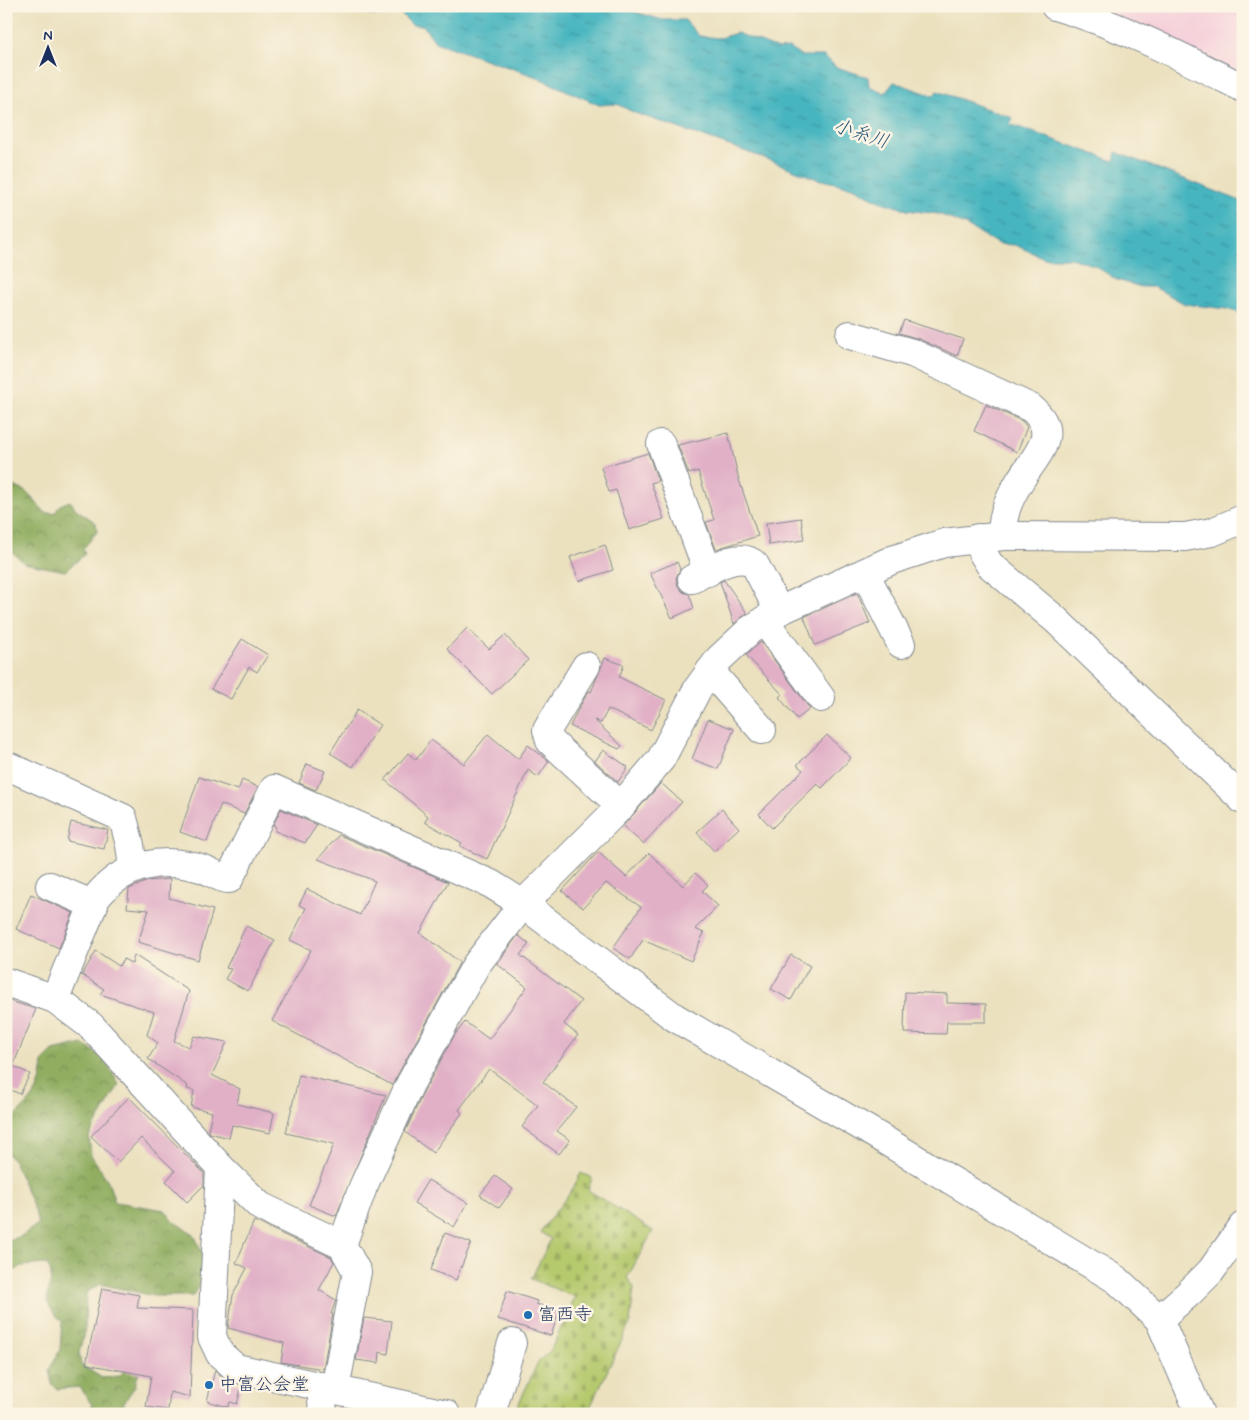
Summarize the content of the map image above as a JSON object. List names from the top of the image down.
{
  "water": ["小糸川"],
  "places": ["富西寺", "中富公会堂"],
  "north": "top"
}
